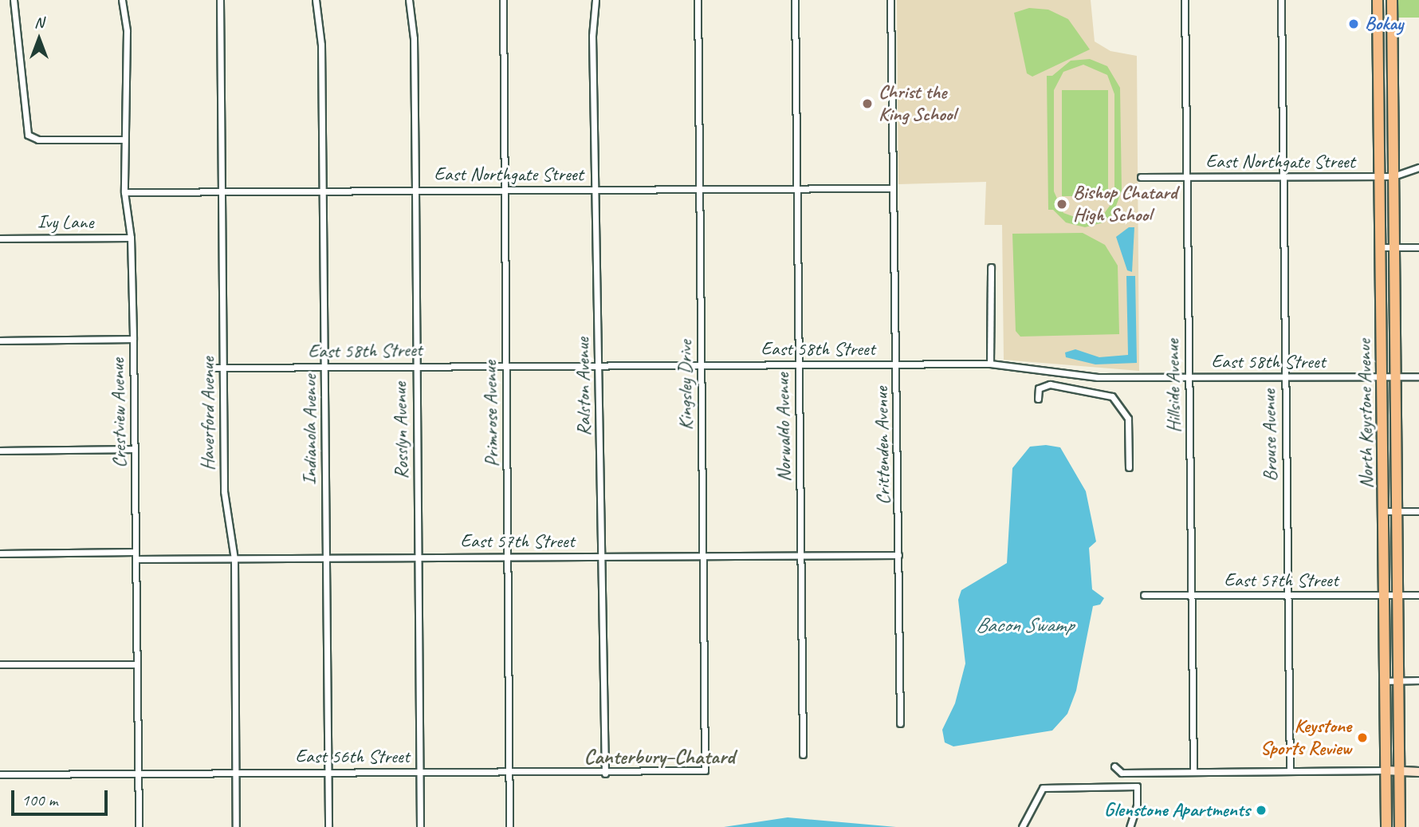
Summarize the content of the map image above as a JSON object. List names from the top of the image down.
{
  "streets": {
    "main road": ["North Keystone Avenue"],
    "street": [
      "East Northgate Street",
      "Ivy Lane",
      "East 58th Street",
      "Kingsley Drive",
      "Hillside Avenue",
      "Ralston Avenue",
      "Crestview Avenue",
      "Haverford Avenue",
      "Primrose Avenue",
      "Norwaldo Avenue",
      "Indianola Avenue",
      "Rosslyn Avenue",
      "Brouse Avenue",
      "Crittenden Avenue",
      "East 57th Street",
      "East 56th Street"
    ]
  },
  "crossings": [
    ["East Northgate Street", "Kingsley Drive"],
    ["East Northgate Street", "Hillside Avenue"],
    ["East Northgate Street", "Ralston Avenue"],
    ["East Northgate Street", "Crestview Avenue"],
    ["East Northgate Street", "Haverford Avenue"],
    ["East Northgate Street", "Primrose Avenue"],
    ["East Northgate Street", "North Keystone Avenue"],
    ["East Northgate Street", "Norwaldo Avenue"],
    ["East Northgate Street", "Indianola Avenue"],
    ["East Northgate Street", "Rosslyn Avenue"],
    ["East Northgate Street", "Brouse Avenue"],
    ["East Northgate Street", "Crittenden Avenue"],
    ["Ivy Lane", "Crestview Avenue"],
    ["East 58th Street", "Kingsley Drive"],
    ["East 58th Street", "Hillside Avenue"],
    ["East 58th Street", "Ralston Avenue"],
    ["East 58th Street", "Haverford Avenue"],
    ["East 58th Street", "Primrose Avenue"],
    ["East 58th Street", "North Keystone Avenue"],
    ["East 58th Street", "Norwaldo Avenue"],
    ["East 58th Street", "Indianola Avenue"],
    ["East 58th Street", "Rosslyn Avenue"],
    ["East 58th Street", "Brouse Avenue"],
    ["East 58th Street", "Crittenden Avenue"],
    ["Kingsley Drive", "East 57th Street"],
    ["Kingsley Drive", "East 56th Street"],
    ["Hillside Avenue", "East 57th Street"],
    ["Ralston Avenue", "East 57th Street"],
    ["Ralston Avenue", "East 56th Street"],
    ["Crestview Avenue", "East 57th Street"],
    ["Crestview Avenue", "East 56th Street"],
    ["Haverford Avenue", "East 57th Street"],
    ["Haverford Avenue", "East 56th Street"],
    ["Primrose Avenue", "East 57th Street"],
    ["Primrose Avenue", "East 56th Street"],
    ["North Keystone Avenue", "East 57th Street"],
    ["Norwaldo Avenue", "East 57th Street"],
    ["Indianola Avenue", "East 57th Street"],
    ["Indianola Avenue", "East 56th Street"],
    ["Rosslyn Avenue", "East 57th Street"],
    ["Rosslyn Avenue", "East 56th Street"],
    ["Brouse Avenue", "East 57th Street"],
    ["Crittenden Avenue", "East 57th Street"]
  ],
  "districts": ["Canterbury–Chatard"],
  "water": ["Bacon Swamp"],
  "places": [
    "Bokay",
    "Christ the King School",
    "Bishop Chatard High School",
    "Keystone Sports Review",
    "Glenstone Apartments"
  ],
  "scale_bar": "100 m",
  "north": "top"
}
